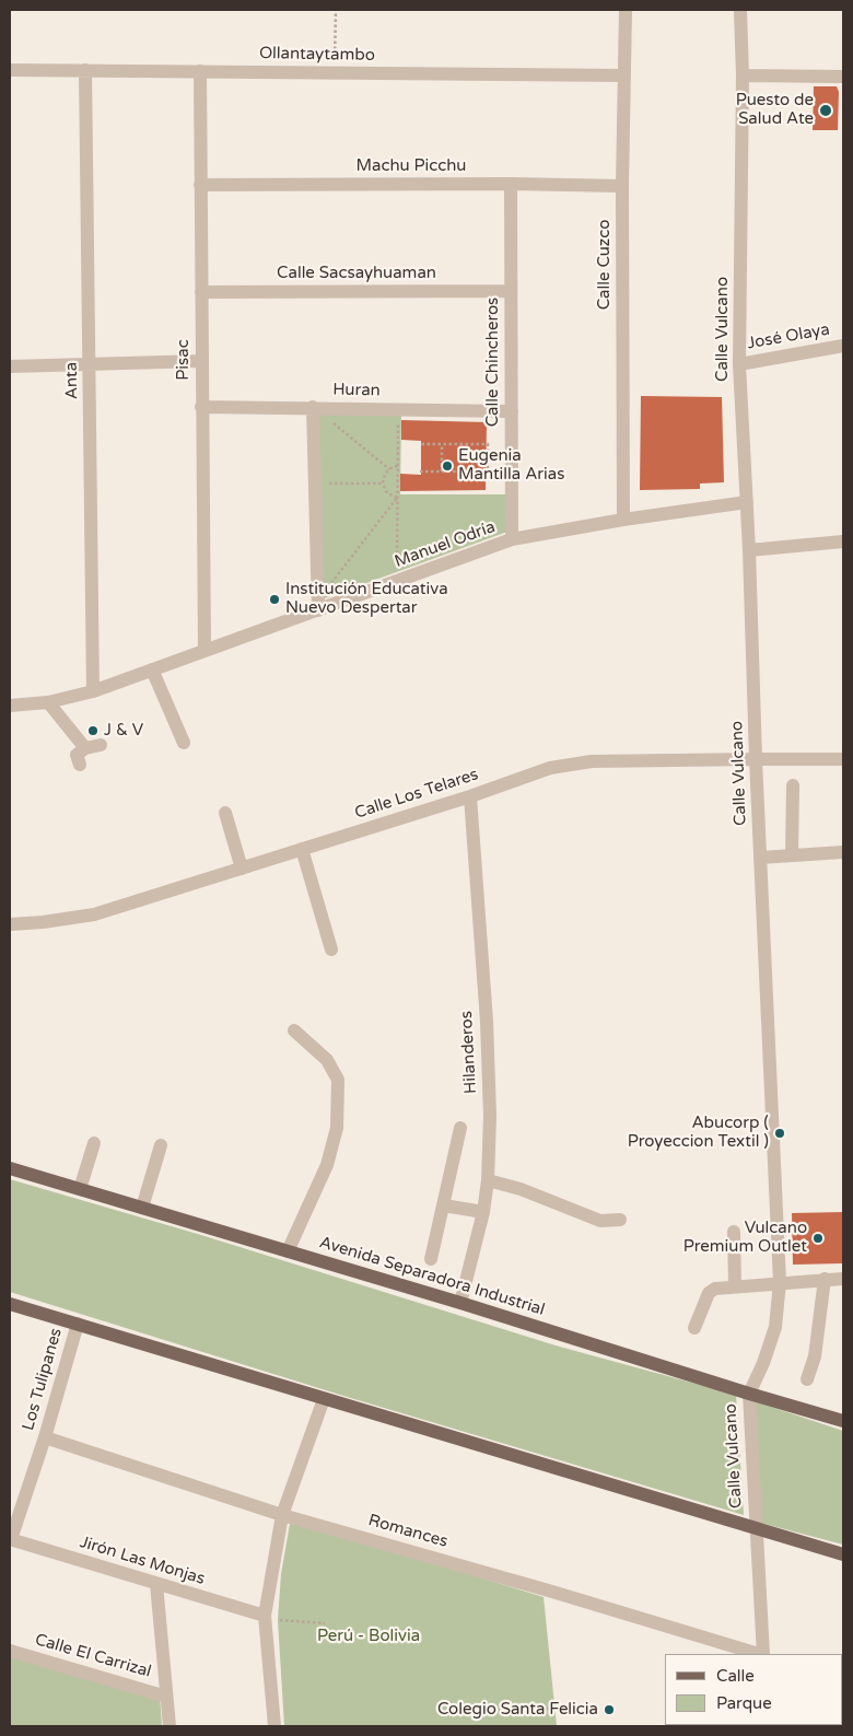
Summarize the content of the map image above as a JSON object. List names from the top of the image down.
{
  "streets": {
    "main road": ["Avenida Separadora Industrial"],
    "street": [
      "Ollantaytambo",
      "Machu Picchu",
      "Calle Cuzco",
      "Calle Sacsayhuaman",
      "Calle Vulcano",
      "José Olaya",
      "Pisac",
      "Calle Chincheros",
      "Anta",
      "Huran",
      "Manuel Odría",
      "Calle Los Telares",
      "Hilanderos",
      "Los Tulipanes",
      "Romances",
      "Jirón Las Monjas",
      "Calle El Carrizal"
    ]
  },
  "crossings": [
    ["Ollantaytambo", "Calle Cuzco"],
    ["Ollantaytambo", "Pisac"],
    ["Ollantaytambo", "Anta"],
    ["Machu Picchu", "Calle Cuzco"],
    ["Machu Picchu", "Pisac"],
    ["Machu Picchu", "Calle Chincheros"],
    ["Calle Cuzco", "Manuel Odría"],
    ["Calle Sacsayhuaman", "Pisac"],
    ["Calle Sacsayhuaman", "Calle Chincheros"],
    ["Calle Vulcano", "José Olaya"],
    ["Calle Vulcano", "Manuel Odría"],
    ["Calle Vulcano", "Calle Los Telares"],
    ["Calle Vulcano", "Avenida Separadora Industrial"],
    ["Pisac", "Huran"],
    ["Pisac", "Manuel Odría"],
    ["Calle Chincheros", "Huran"],
    ["Calle Chincheros", "Manuel Odría"],
    ["Anta", "Manuel Odría"],
    ["Calle Los Telares", "Hilanderos"],
    ["Hilanderos", "Avenida Separadora Industrial"],
    ["Los Tulipanes", "Romances"],
    ["Los Tulipanes", "Jirón Las Monjas"]
  ],
  "parks": ["Perú - Bolivia"],
  "places": [
    "Puesto de Salud Ate",
    "Eugenia Mantilla Arias",
    "Institución Educativa Nuevo Despertar",
    "J & V",
    "Abucorp ( Proyeccion Textil )",
    "Vulcano Premium Outlet",
    "Colegio Santa Felicia"
  ],
  "legend": ["Calle", "Parque"]
}
